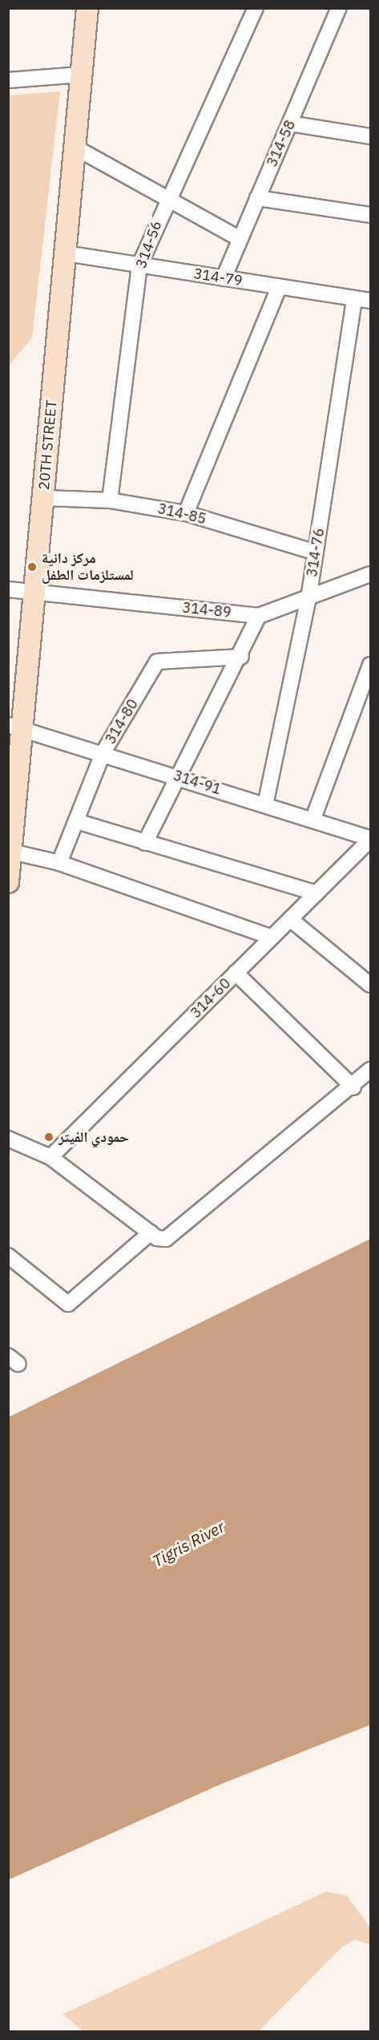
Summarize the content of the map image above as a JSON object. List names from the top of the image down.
{
  "streets": {
    "street": [
      "314-58",
      "314-56",
      "314-79",
      "20TH STREET",
      "314-85",
      "314-76",
      "314-89",
      "314-80",
      "314-91",
      "314-60"
    ]
  },
  "crossings": [
    ["314-58", "314-79"],
    ["314-56", "314-79"],
    ["314-56", "314-85"],
    ["314-79", "20TH STREET"],
    ["314-79", "314-76"],
    ["20TH STREET", "314-85"],
    ["20TH STREET", "314-89"],
    ["20TH STREET", "314-91"],
    ["314-85", "314-76"],
    ["314-76", "314-89"],
    ["314-76", "314-91"],
    ["314-80", "314-91"],
    ["314-91", "314-60"]
  ],
  "water": ["Tigris River"],
  "places": ["مركز دانية لمستلزمات الطفل", "حمودي الفيتر"]
}
